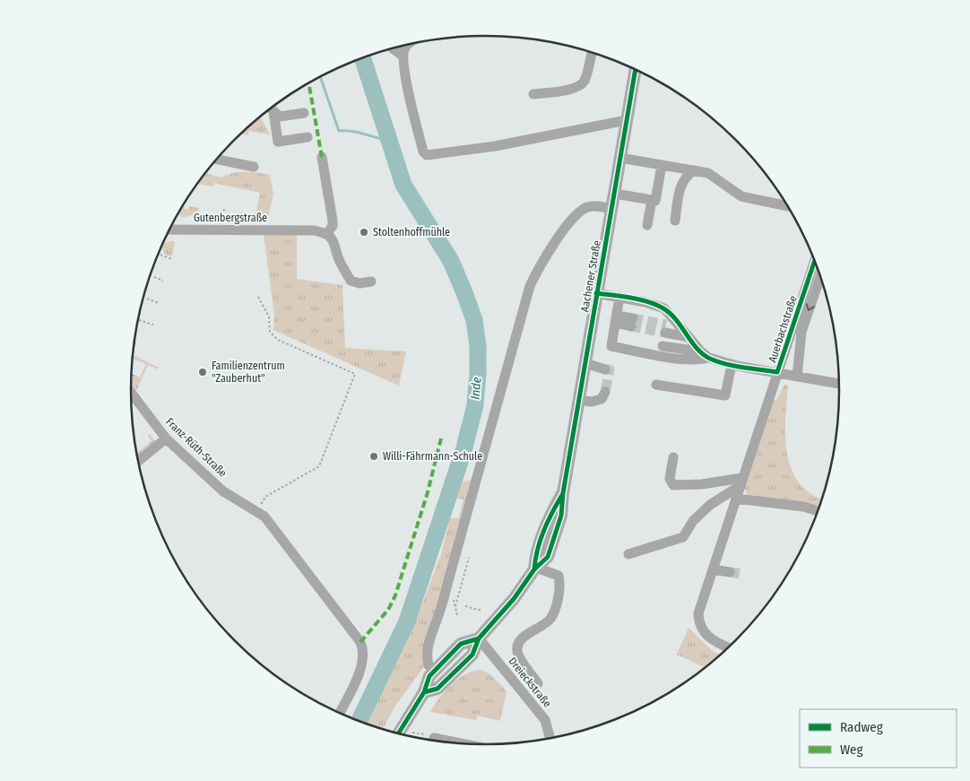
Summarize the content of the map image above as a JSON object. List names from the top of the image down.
{
  "streets": {
    "main road": ["Aachener Straße"],
    "street": [
      "Gutenbergstraße",
      "Auerbachstraße",
      "Franz-Rüth-Straße",
      "Dreieckstraße"
    ]
  },
  "crossings": [
    ["Aachener Straße", "Dreieckstraße"]
  ],
  "water": ["Inde"],
  "places": ["Stoltenhoffmühle", "Familienzentrum \"Zauberhut\"", "Willi-Fährmann-Schule"],
  "legend": ["Radweg", "Weg"]
}
